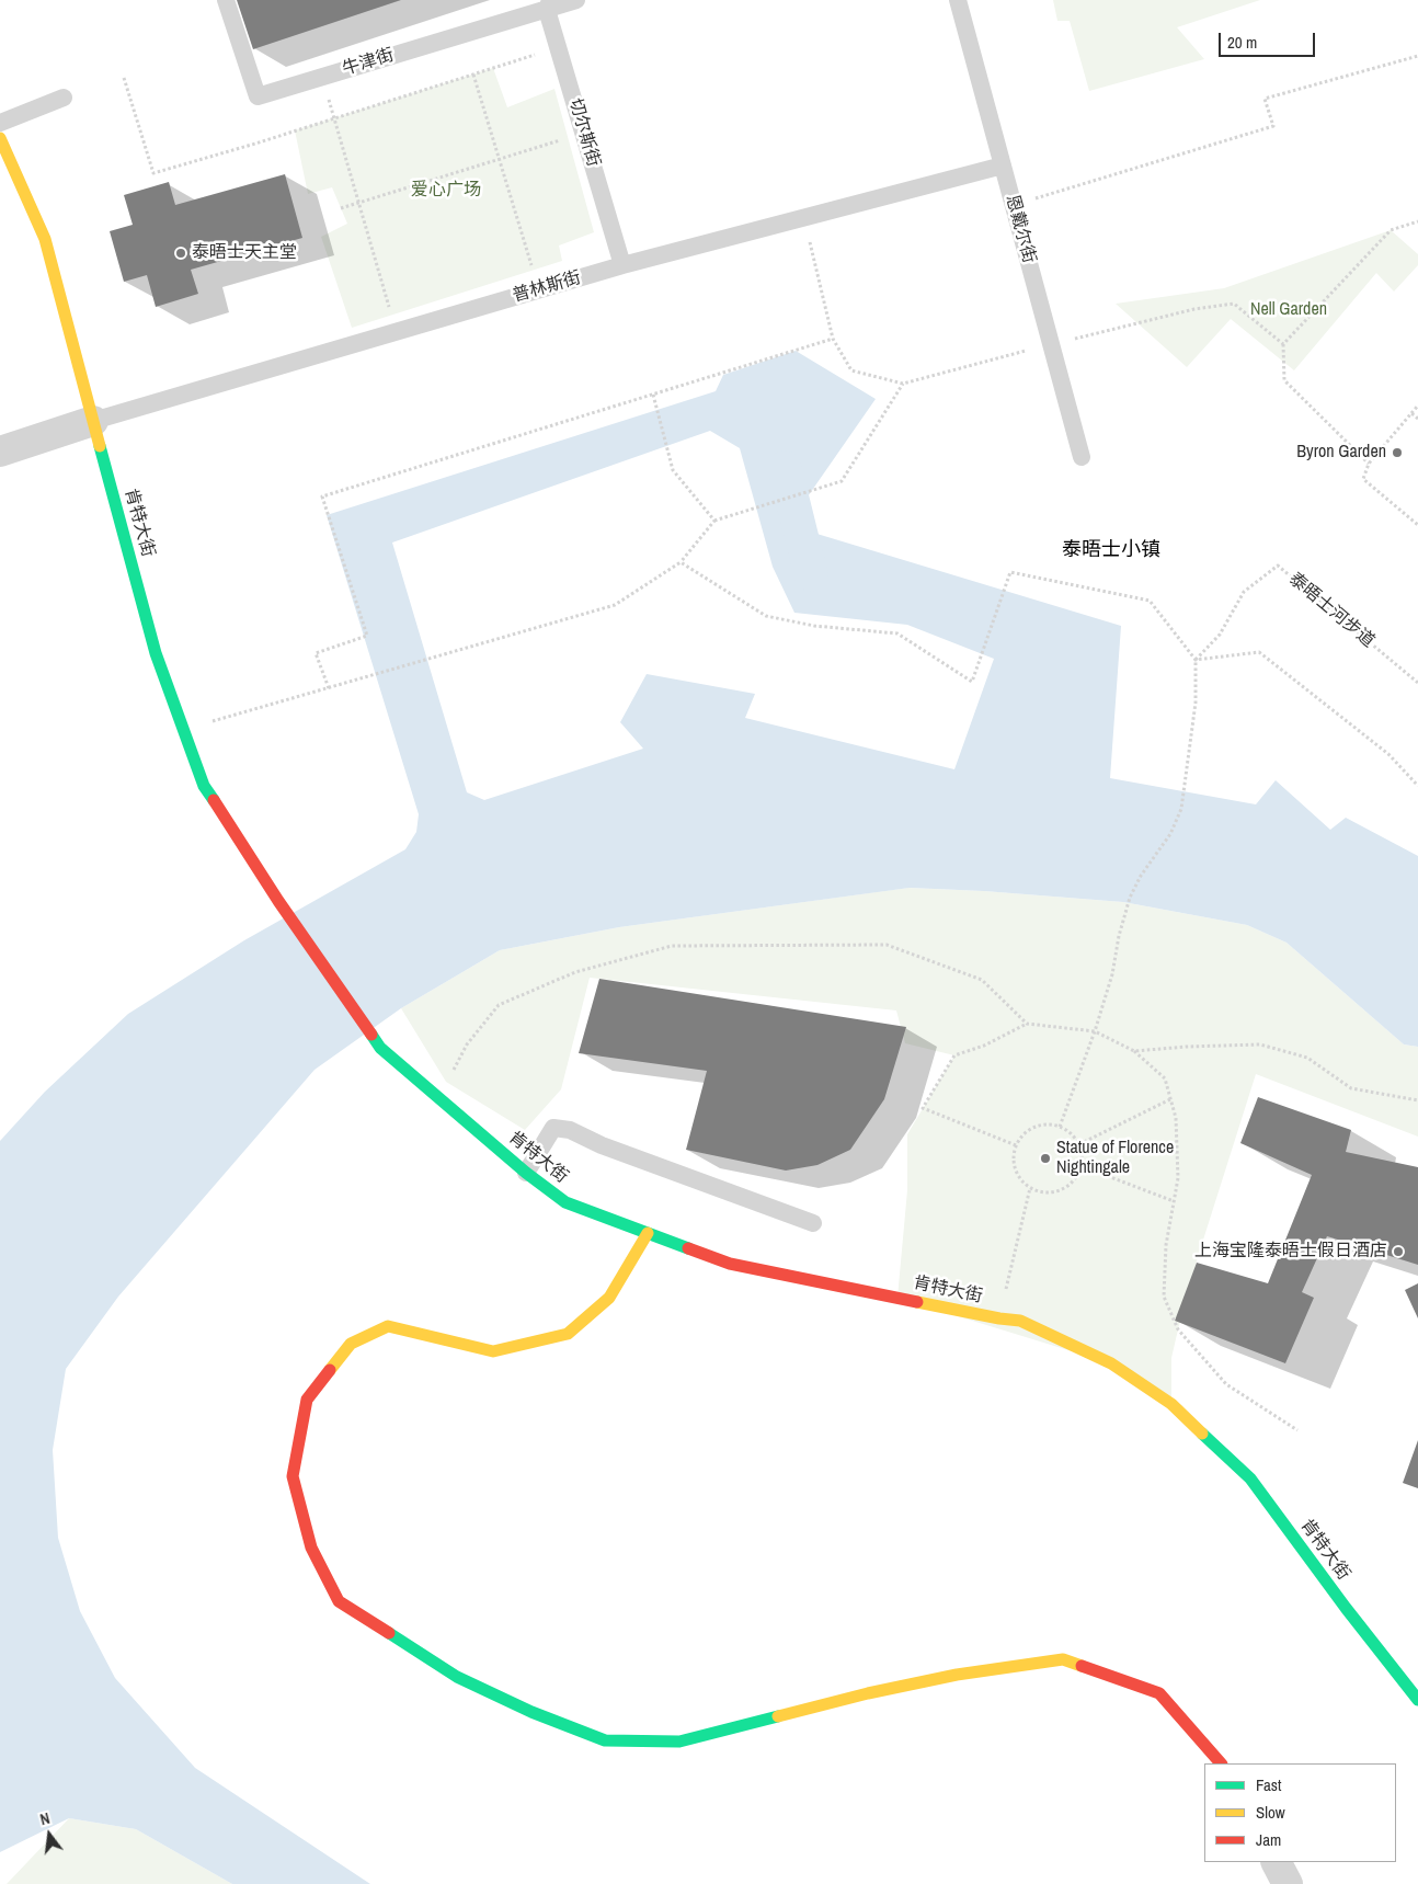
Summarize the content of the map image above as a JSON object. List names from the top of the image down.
{
  "streets": {
    "street": ["肯特大街"],
    "lane": [
      "牛津街",
      "切尔斯街",
      "恩戴尔街",
      "普林斯街"
    ],
    "path": ["泰晤士河步道"]
  },
  "crossings": [
    ["牛津街", "切尔斯街"],
    ["切尔斯街", "普林斯街"],
    ["恩戴尔街", "普林斯街"],
    ["普林斯街", "肯特大街"]
  ],
  "districts": ["泰晤士小镇"],
  "parks": ["爱心广场", "Nell Garden"],
  "places": [
    "泰晤士天主堂",
    "Byron Garden",
    "Statue of Florence Nightingale",
    "上海宝隆泰晤士假日酒店"
  ],
  "legend": ["Fast", "Slow", "Jam"],
  "scale_bar": "20 m",
  "north": "top"
}
